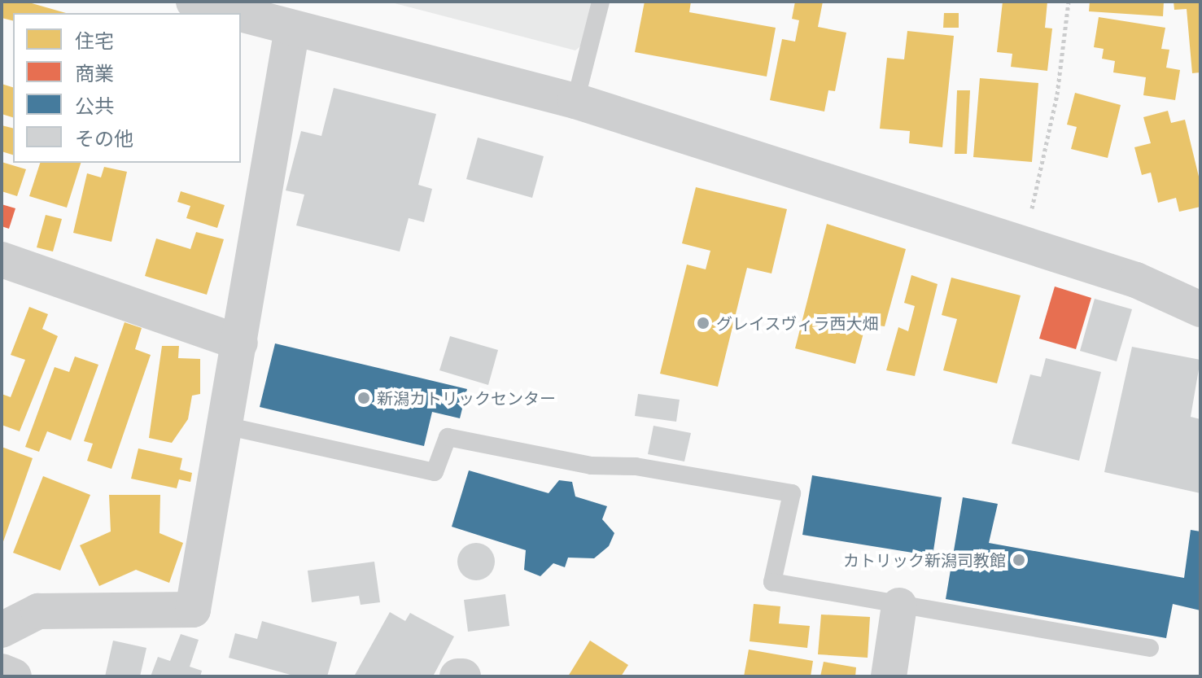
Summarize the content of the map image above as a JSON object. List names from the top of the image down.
{
  "places": ["グレイスヴィラ西大畑", "新潟カトリックセンター", "カトリック新潟司教館"],
  "legend": [
    "住宅",
    "商業",
    "公共",
    "その他"
  ]
}
